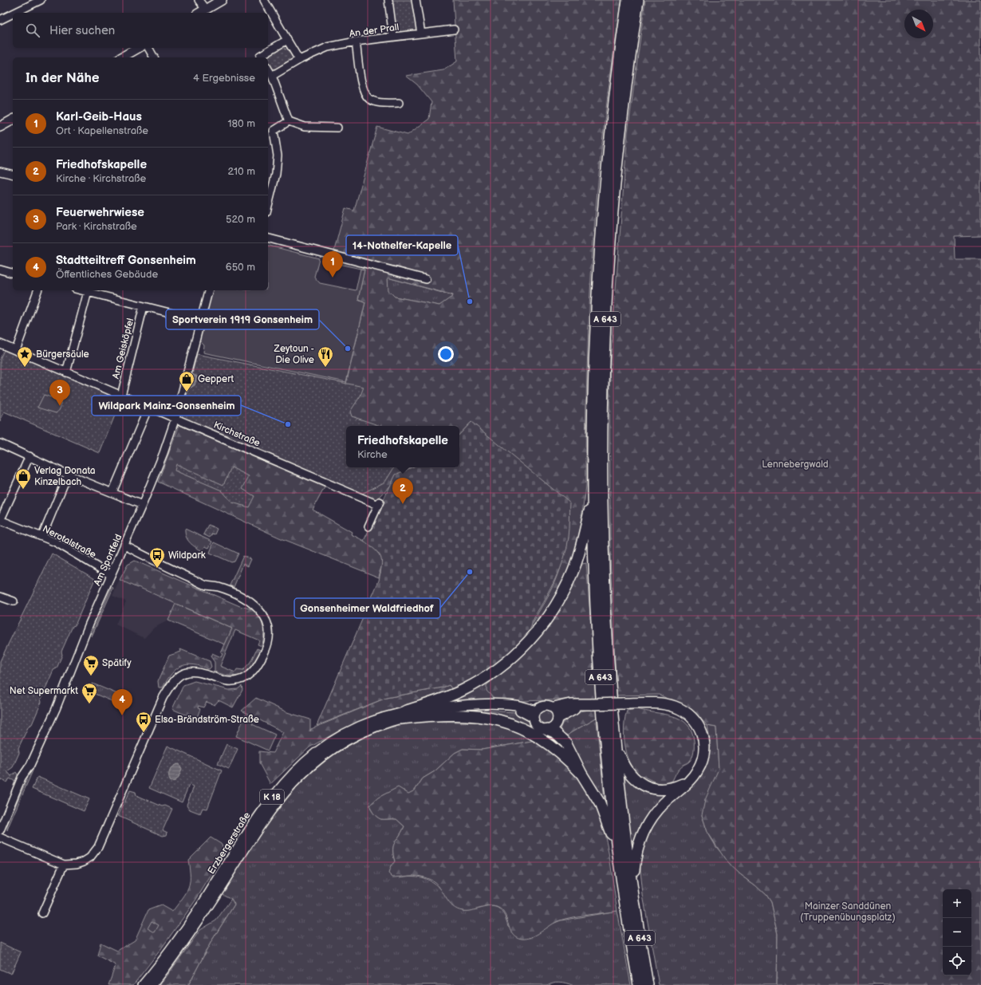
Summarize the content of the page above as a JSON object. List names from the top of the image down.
{
  "streets": {
    "highway": ["A 643"],
    "main road": ["K 18", "Erzbergerstraße"],
    "street": [
      "An der Prall",
      "Am Geisköpfel",
      "Kirchstraße",
      "Nerotalstraße",
      "Am Sportfeld"
    ]
  },
  "crossings": [
    ["Am Geisköpfel", "Kirchstraße"],
    ["Kirchstraße", "Am Sportfeld"],
    ["Nerotalstraße", "Am Sportfeld"]
  ],
  "parks": ["Lennebergwald", "Mainzer Sanddünen (Truppenübungsplatz)"],
  "places": {
    "other": [
      "14-Nothelfer-Kapelle",
      "Sportverein 1919 Gonsenheim",
      "Wildpark Mainz-Gonsenheim",
      "Gonsenheimer Waldfriedhof"
    ],
    "place": ["Bürgersäule"],
    "restaurant": ["Zeytoun - Die Olive"],
    "shop": ["Geppert", "Verlag Donata Kinzelbach"],
    "bus stop": ["Wildpark", "Elsa-Brändström-Straße"],
    "supermarket": ["Spätify", "Net Supermarkt"]
  },
  "north": "bottom right",
  "page": {
    "search": "Hier suchen",
    "heading": ["In der Nähe", "4 Ergebnisse"],
    "list": [
      {
        "mark": "1",
        "name": "Karl-Geib-Haus",
        "note": "Ort · Kapellenstraße",
        "value": "180 m"
      },
      {
        "mark": "2",
        "name": "Friedhofskapelle",
        "note": "Kirche · Kirchstraße",
        "value": "210 m"
      },
      {
        "mark": "3",
        "name": "Feuerwehrwiese",
        "note": "Park · Kirchstraße",
        "value": "520 m"
      },
      {
        "mark": "4",
        "name": "Stadtteiltreff Gonsenheim",
        "note": "Öffentliches Gebäude",
        "value": "650 m"
      }
    ],
    "pins": [
      "1",
      "3",
      "2",
      "4"
    ],
    "popup": ["Friedhofskapelle", "Kirche"],
    "map_buttons": ["+", "−"]
  }
}
